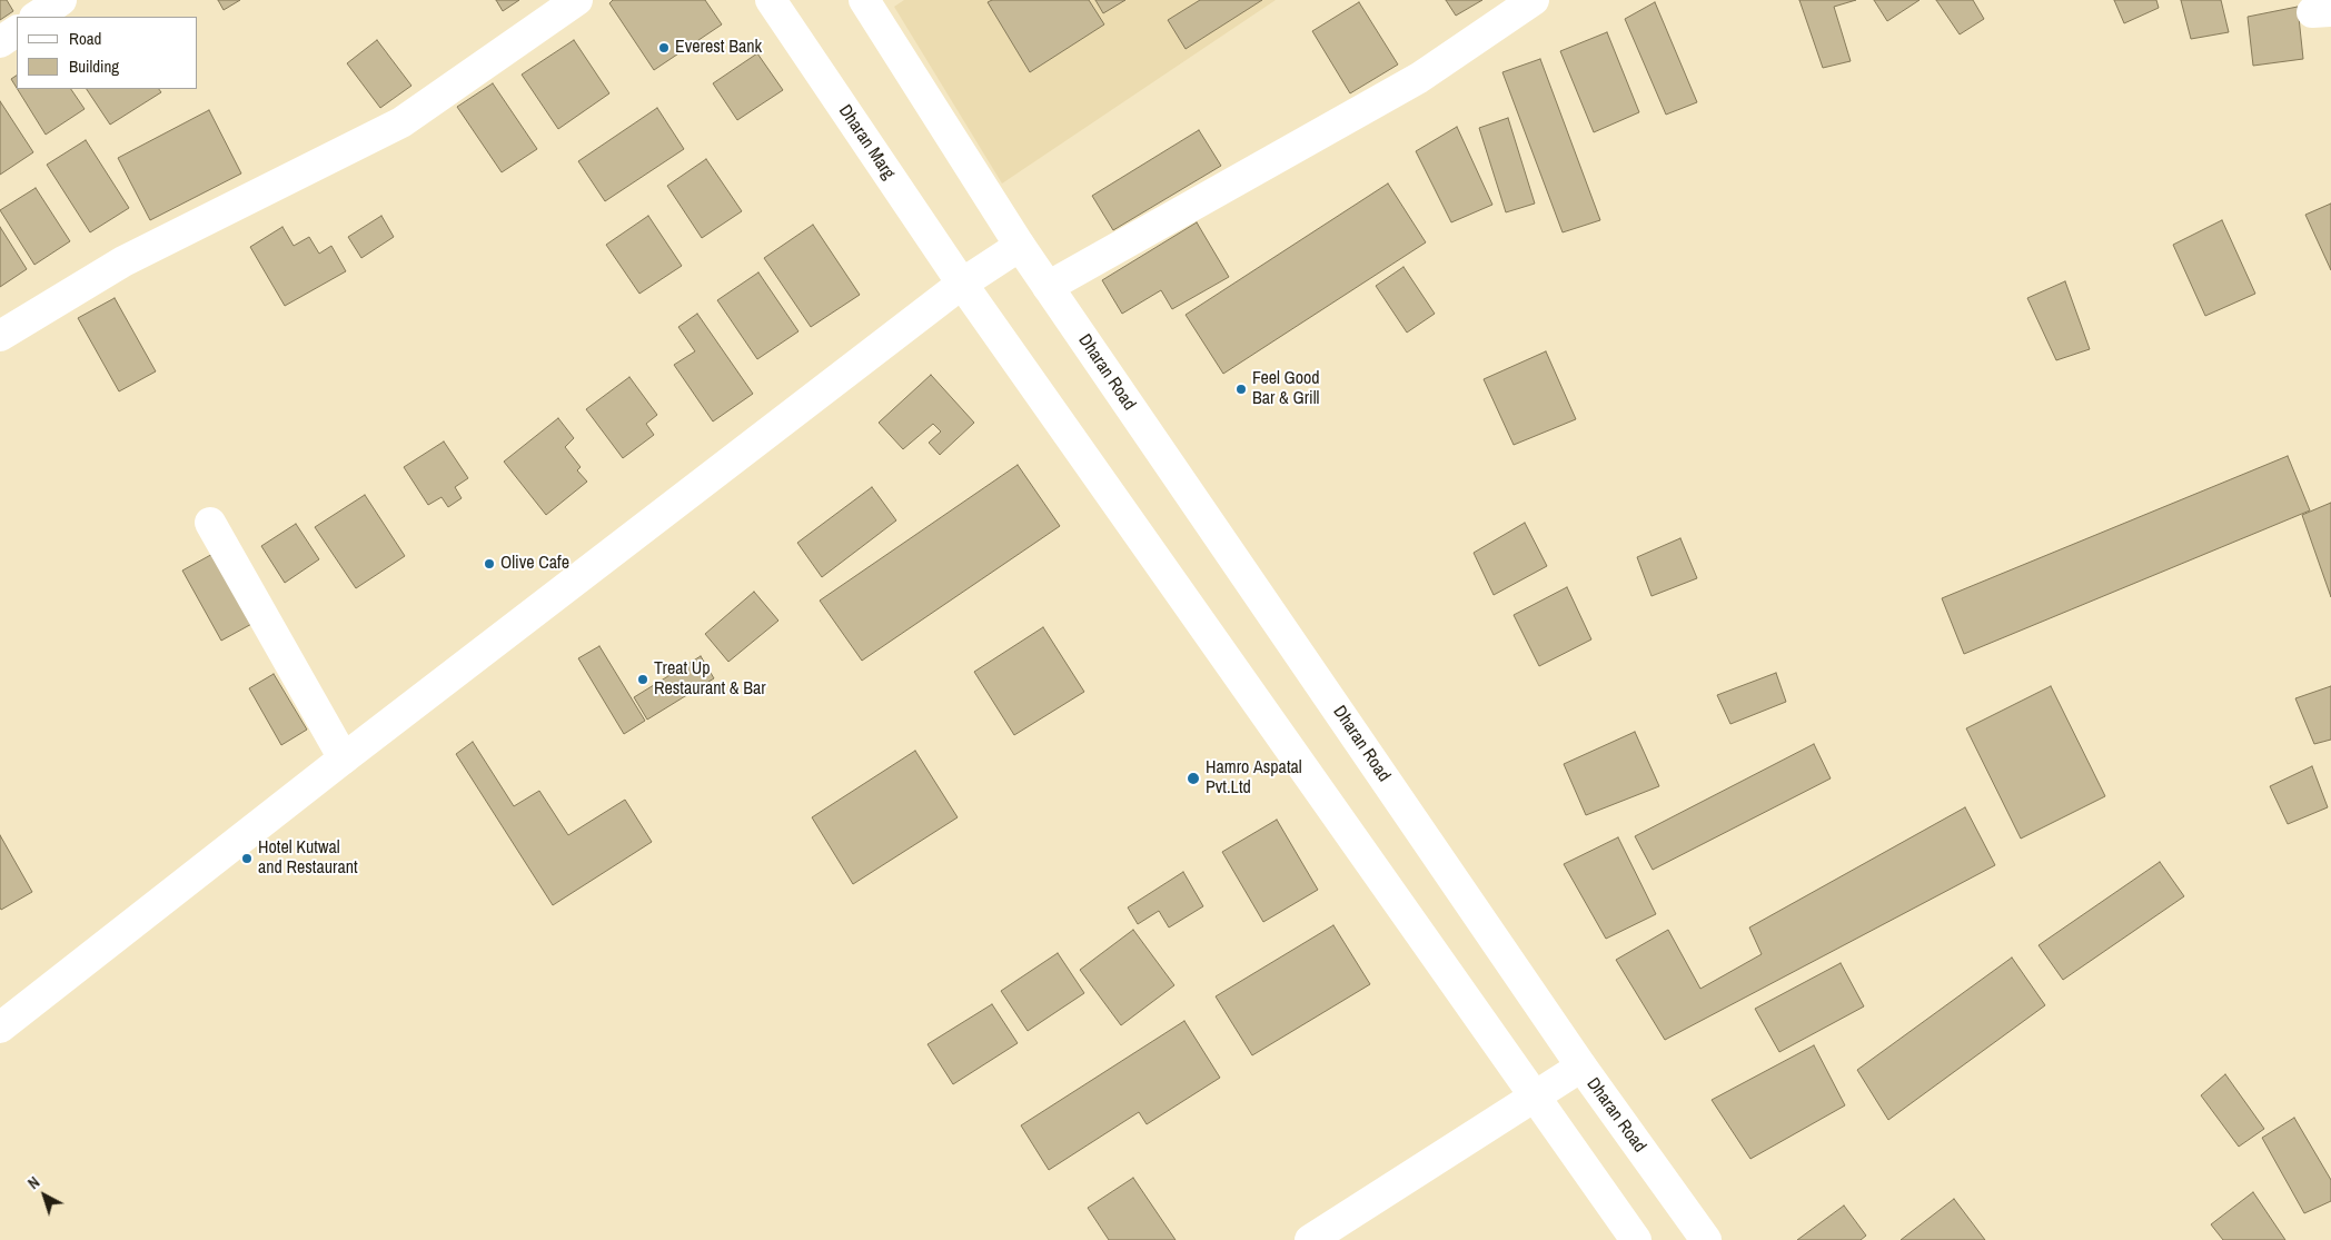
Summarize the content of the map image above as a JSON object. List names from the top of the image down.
{
  "streets": {
    "main road": ["Dharan Marg", "Dharan Road"]
  },
  "places": [
    "Everest Bank",
    "Feel Good Bar & Grill",
    "Olive Cafe",
    "Treat Up Restaurant & Bar",
    "Hamro Aspatal Pvt.Ltd",
    "Hotel Kutwal and Restaurant"
  ],
  "legend": ["Road", "Building"],
  "north": "top left"
}
